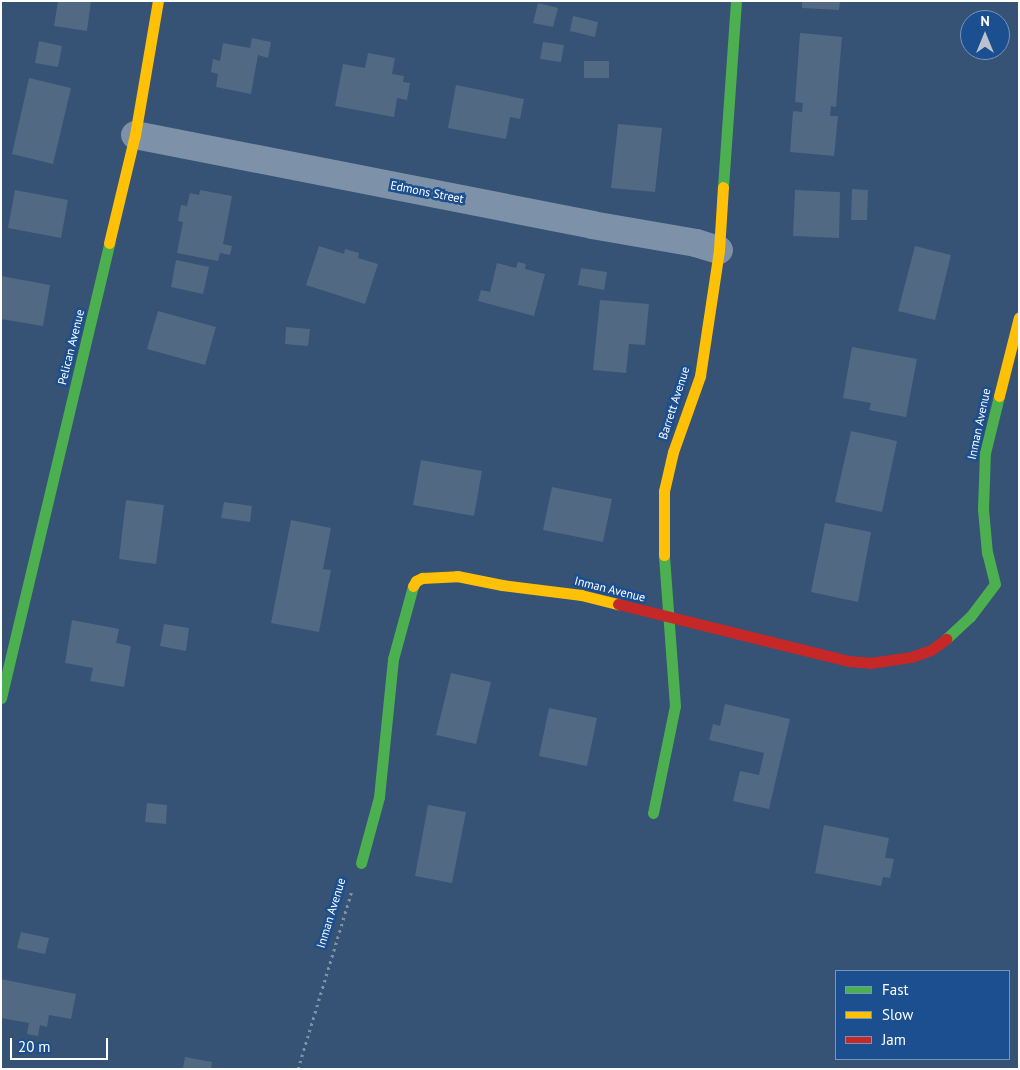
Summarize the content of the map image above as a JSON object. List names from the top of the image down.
{
  "streets": {
    "street": [
      "Edmons Street",
      "Pelican Avenue",
      "Barrett Avenue",
      "Inman Avenue"
    ]
  },
  "crossings": [
    ["Edmons Street", "Pelican Avenue"],
    ["Edmons Street", "Barrett Avenue"],
    ["Barrett Avenue", "Inman Avenue"]
  ],
  "legend": ["Fast", "Slow", "Jam"],
  "scale_bar": "20 m",
  "north": "top"
}
